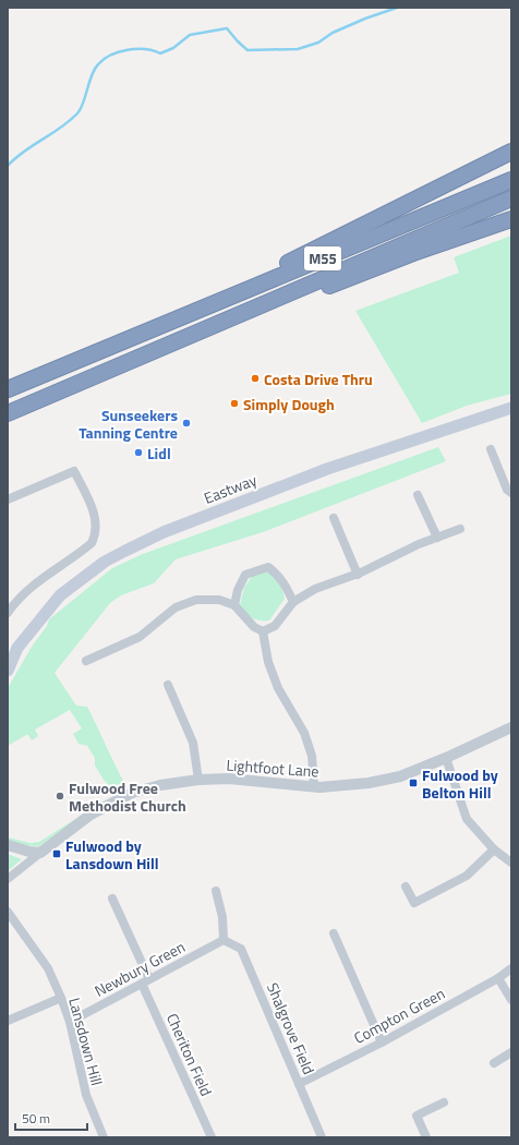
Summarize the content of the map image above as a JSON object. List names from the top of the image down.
{
  "streets": {
    "highway": ["M55"],
    "main road": ["Eastway"],
    "street": [
      "Lightfoot Lane",
      "Newbury Green",
      "Compton Green",
      "Shalgrove Field",
      "Lansdown Hill",
      "Cheriton Field"
    ]
  },
  "crossings": [
    ["Newbury Green", "Shalgrove Field"],
    ["Newbury Green", "Lansdown Hill"],
    ["Newbury Green", "Cheriton Field"],
    ["Compton Green", "Shalgrove Field"]
  ],
  "places": {
    "other": [
      "Costa Drive Thru",
      "Simply Dough",
      "Sunseekers Tanning Centre",
      "Lidl",
      "Fulwood Free Methodist Church"
    ],
    "transit": ["Fulwood by Belton Hill", "Fulwood by Lansdown Hill"]
  },
  "scale_bar": "50 m"
}
